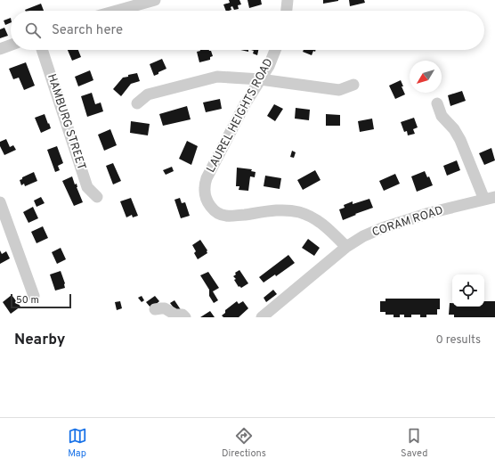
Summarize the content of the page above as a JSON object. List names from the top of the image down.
{
  "streets": {
    "street": ["LAUREL HEIGHTS ROAD", "HAMBURG STREET", "CORAM ROAD"]
  },
  "crossings": [
    ["LAUREL HEIGHTS ROAD", "CORAM ROAD"]
  ],
  "scale_bar": "50 m",
  "north": "bottom left",
  "page": {
    "search": "Search here",
    "scale": "50 m",
    "heading": ["Nearby", "0 results"],
    "nav": ["Map", "Directions", "Saved"]
  }
}
